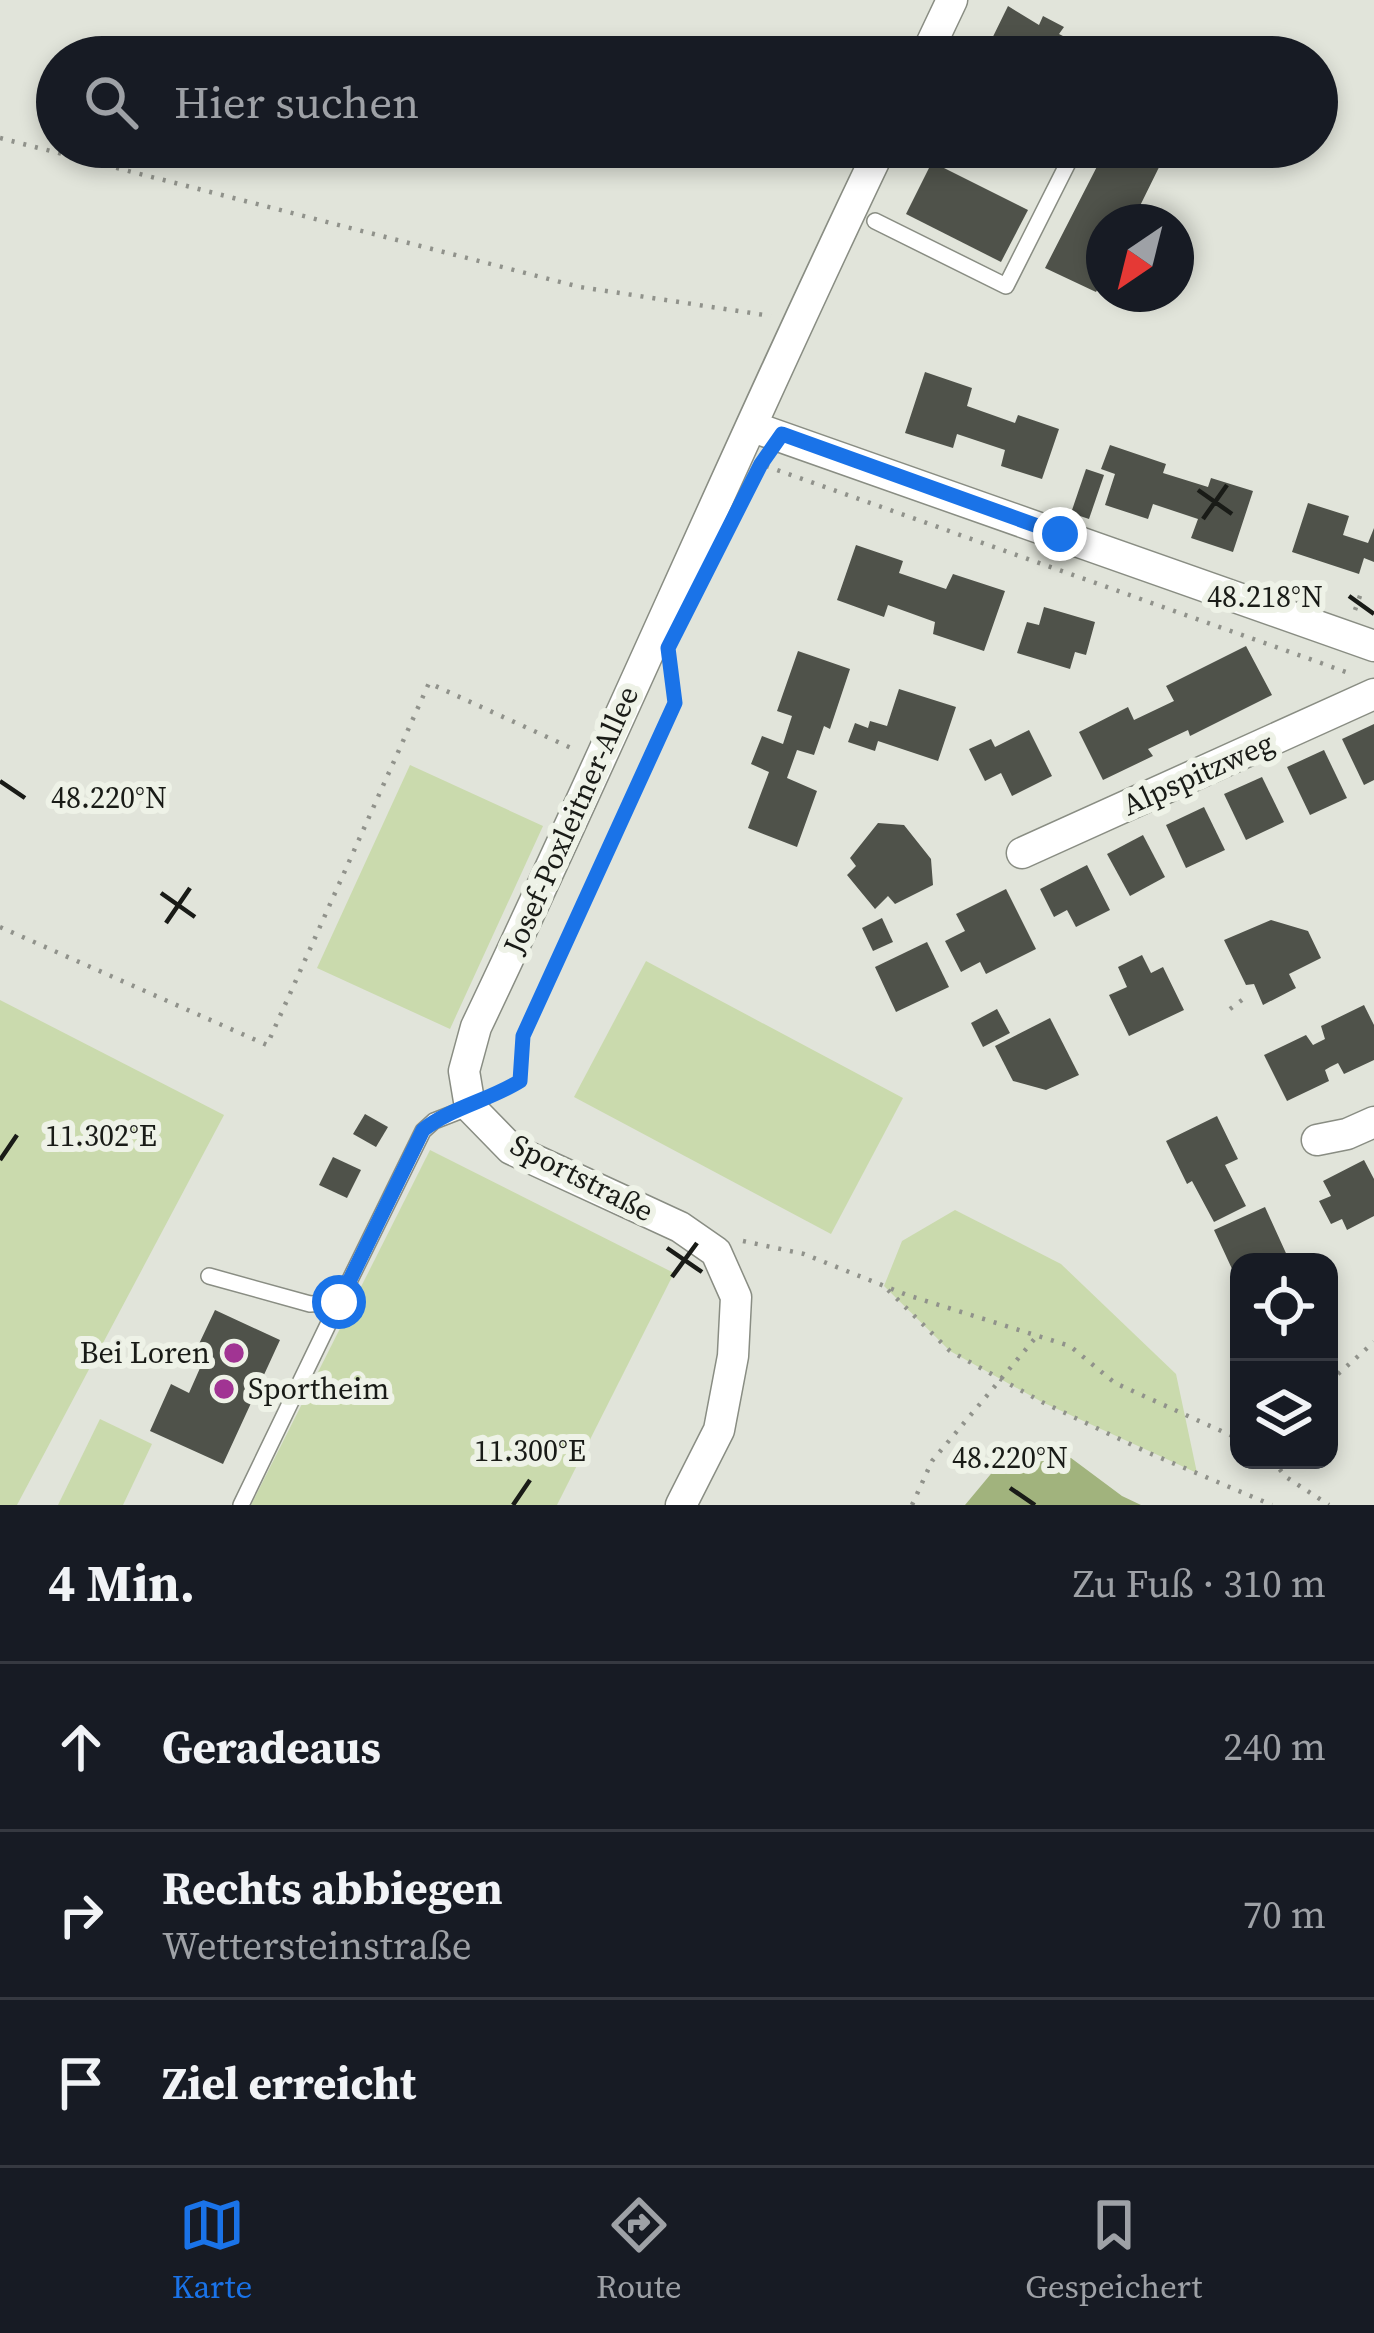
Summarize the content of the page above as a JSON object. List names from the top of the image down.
{
  "streets": {
    "street": ["Alpspitzweg", "Josef-Poxleitner-Allee", "Sportstraße"]
  },
  "crossings": [
    ["Josef-Poxleitner-Allee", "Sportstraße"]
  ],
  "places": ["Bei Loren", "Sportheim"],
  "north": "bottom left",
  "page": {
    "search": "Hier suchen",
    "heading": ["4 Min.", "Zu Fuß · 310 m"],
    "list": [
      ["Geradeaus", "240 m"],
      ["Rechts abbiegen", "Wettersteinstraße", "70 m"],
      "Ziel erreicht"
    ],
    "nav": ["Karte", "Route", "Gespeichert"]
  },
  "coordinates": [
    "48.218°N",
    "48.220°N",
    "11.302°E",
    "11.300°E"
  ]
}
